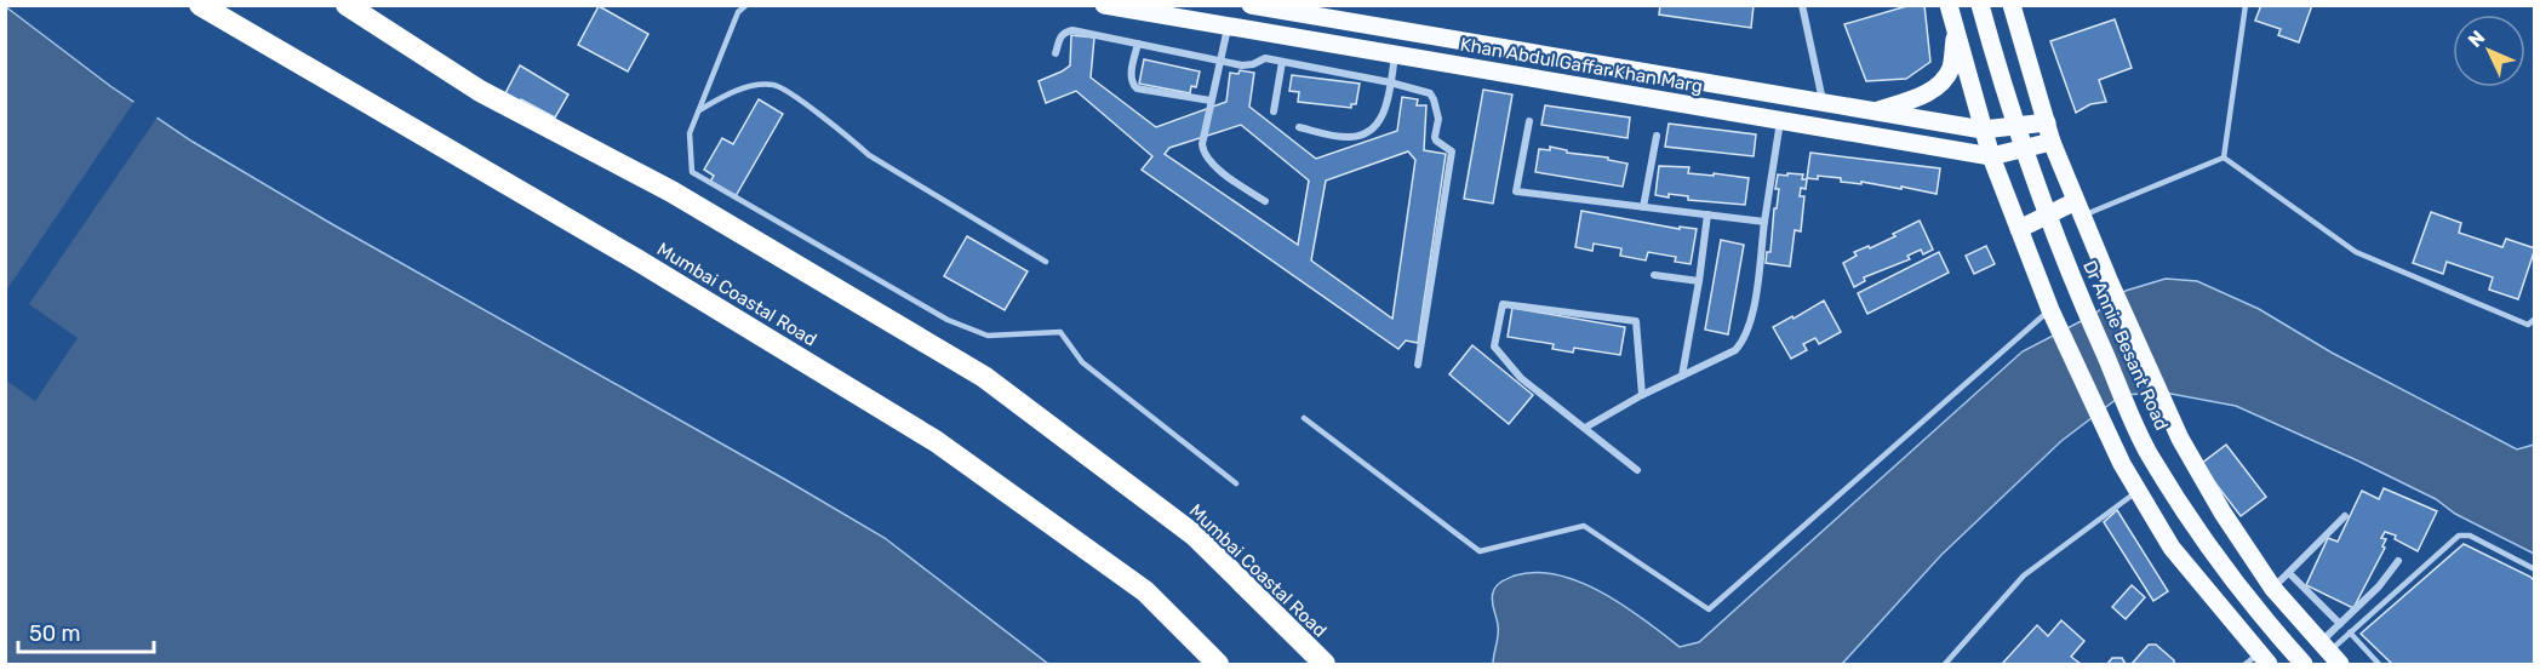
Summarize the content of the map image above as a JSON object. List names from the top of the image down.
{
  "streets": {
    "highway": ["Mumbai Coastal Road"],
    "main road": ["Khan Abdul Gaffar Khan Marg", "Dr Annie Besant Road"]
  },
  "crossings": [
    ["Khan Abdul Gaffar Khan Marg", "Dr Annie Besant Road"]
  ],
  "scale_bar": "50 m",
  "north": "top left"
}
